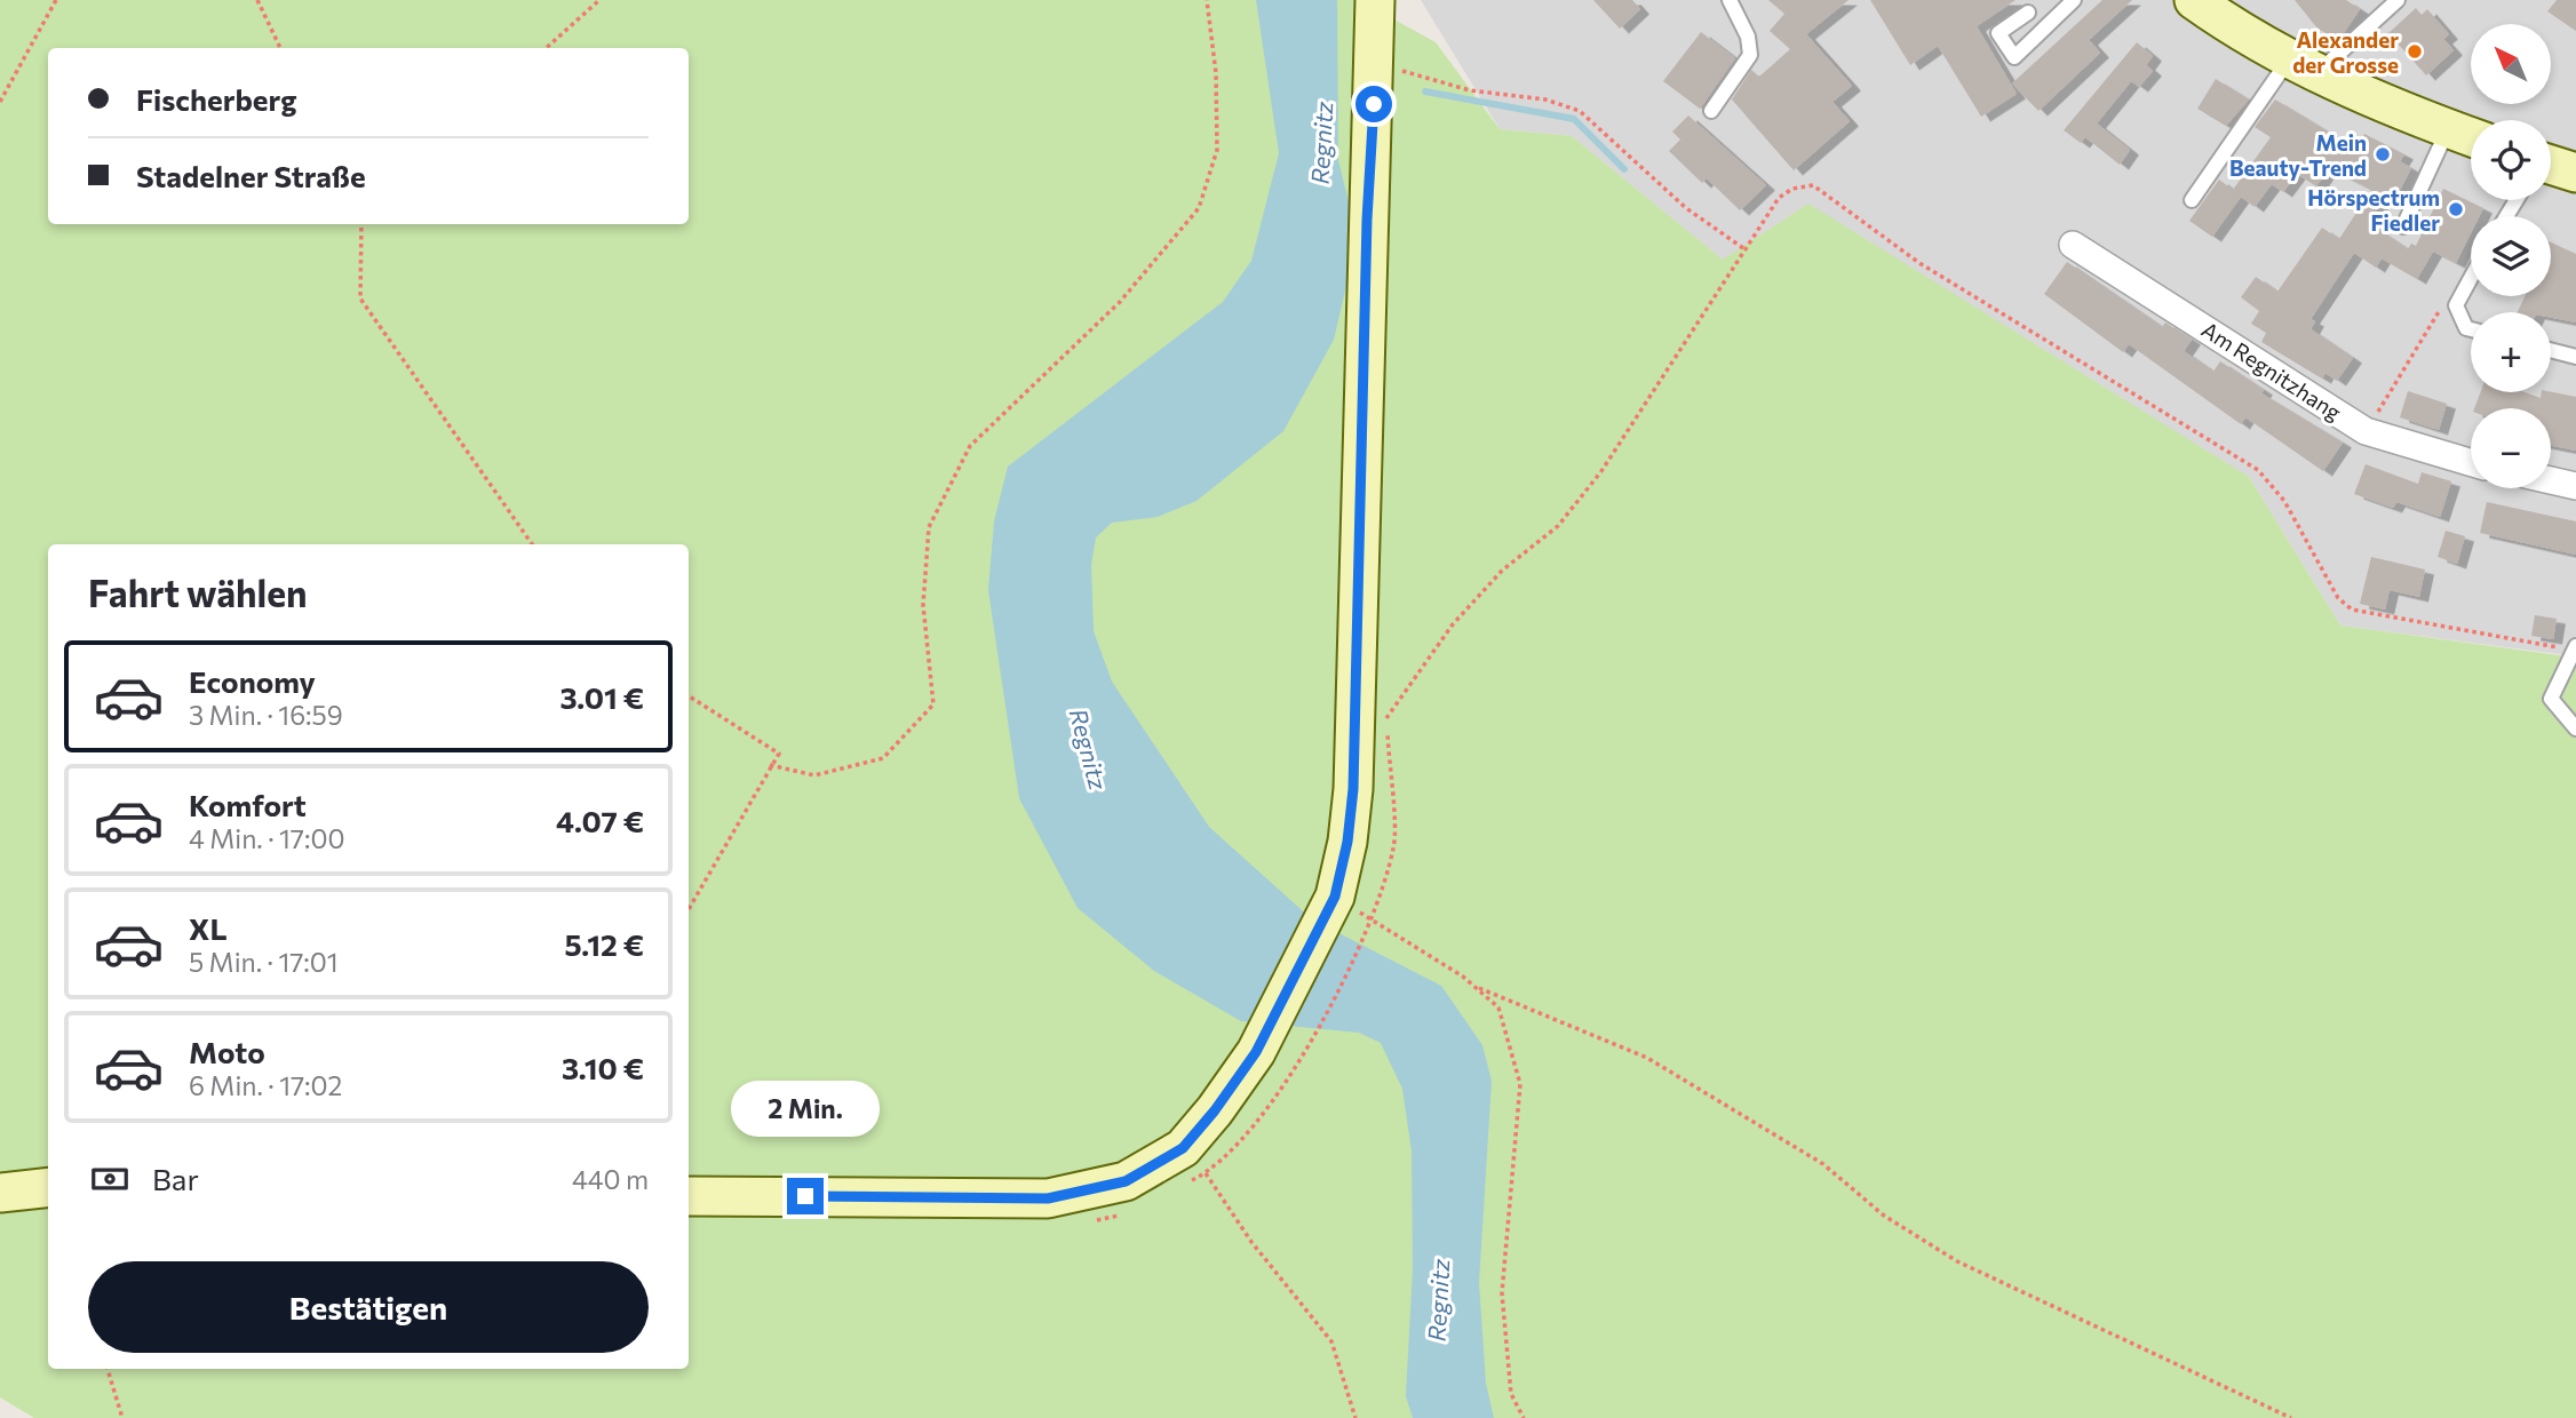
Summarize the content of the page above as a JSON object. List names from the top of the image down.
{
  "streets": {
    "street": ["Am Regnitzhang"]
  },
  "water": ["Regnitz"],
  "places": ["Alexander der Grosse", "Mein Beauty-Trend", "Hörspectrum Fiedler"],
  "north": "top left",
  "page": {
    "map_buttons": ["+", "−"],
    "banner": ["Fischerberg", "Stadelner Straße"],
    "heading": "Fahrt wählen",
    "list": [
      {
        "name": "Economy",
        "note": "3 Min. · 16:59",
        "value": "3.01 €"
      },
      {
        "name": "Komfort",
        "note": "4 Min. · 17:00",
        "value": "4.07 €"
      },
      {
        "name": "XL",
        "note": "5 Min. · 17:01",
        "value": "5.12 €"
      },
      {
        "name": "Moto",
        "note": "6 Min. · 17:02",
        "value": "3.10 €"
      }
    ],
    "bubble": "2 Min.",
    "pay": ["Bar", "440 m"],
    "buttons": "Bestätigen"
  }
}
